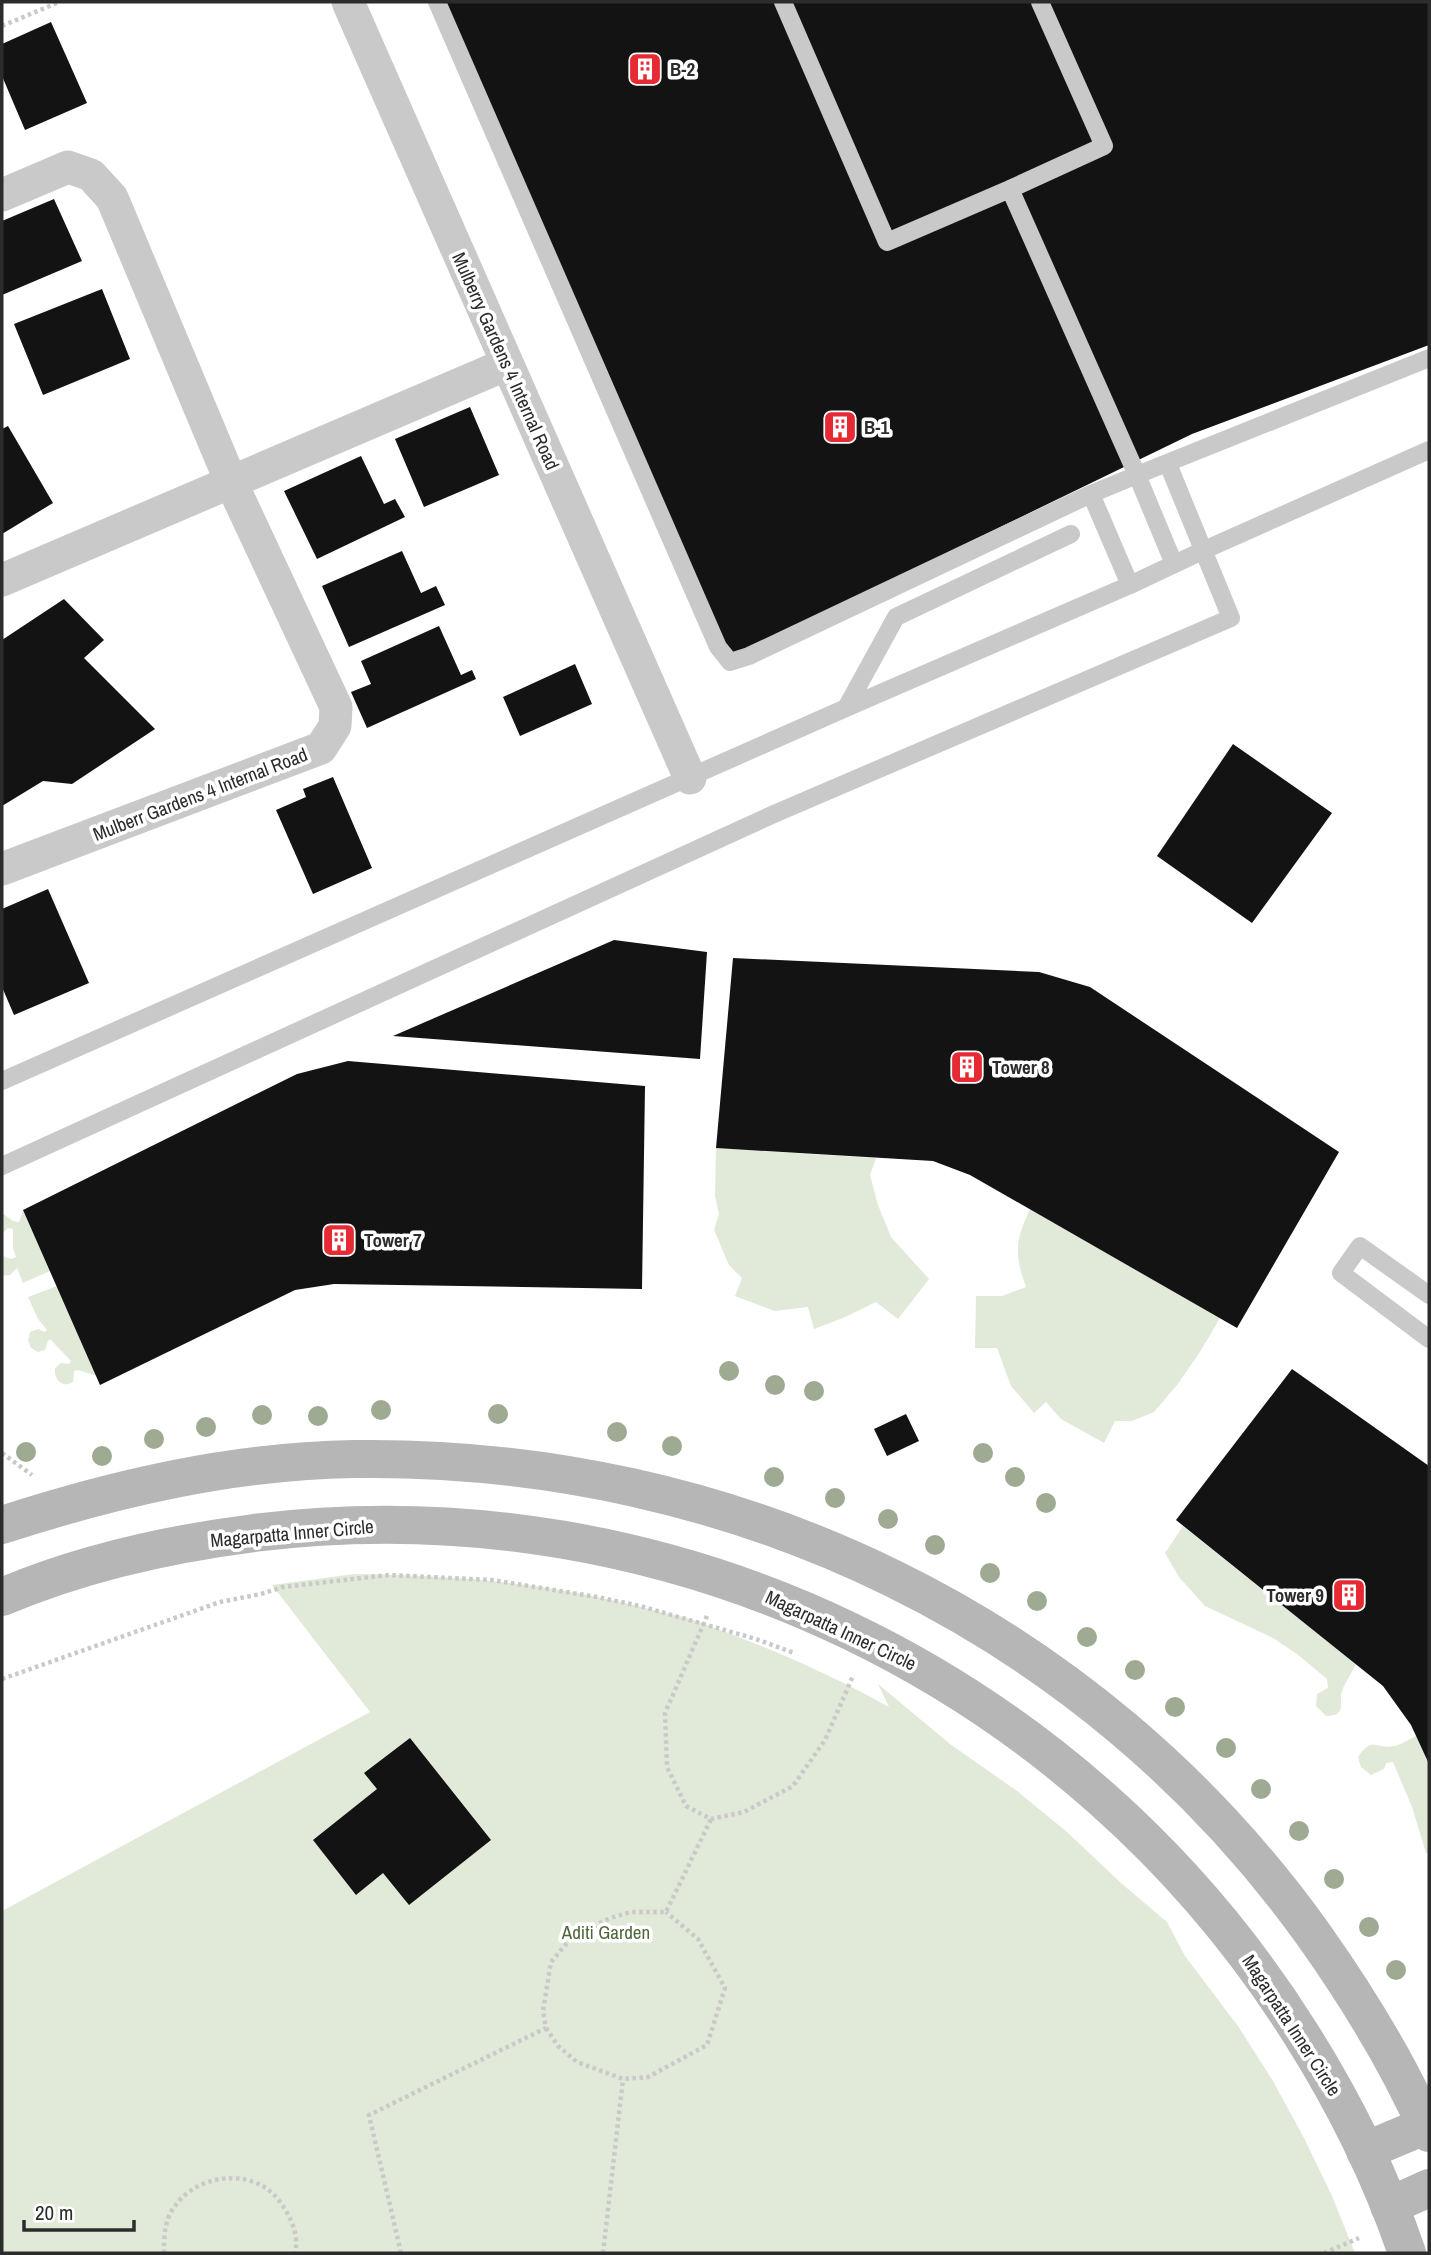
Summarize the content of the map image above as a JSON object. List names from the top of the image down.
{
  "streets": {
    "street": ["Mulberry Gardens 4 Internal Road", "Mulberr Gardens 4 Internal Road", "Magarpatta Inner Circle"]
  },
  "parks": ["Aditi Garden"],
  "places": {
    "building": [
      "B-2",
      "B-1",
      "Tower 8",
      "Tower 7",
      "Tower 9"
    ]
  },
  "scale_bar": "20 m"
}
